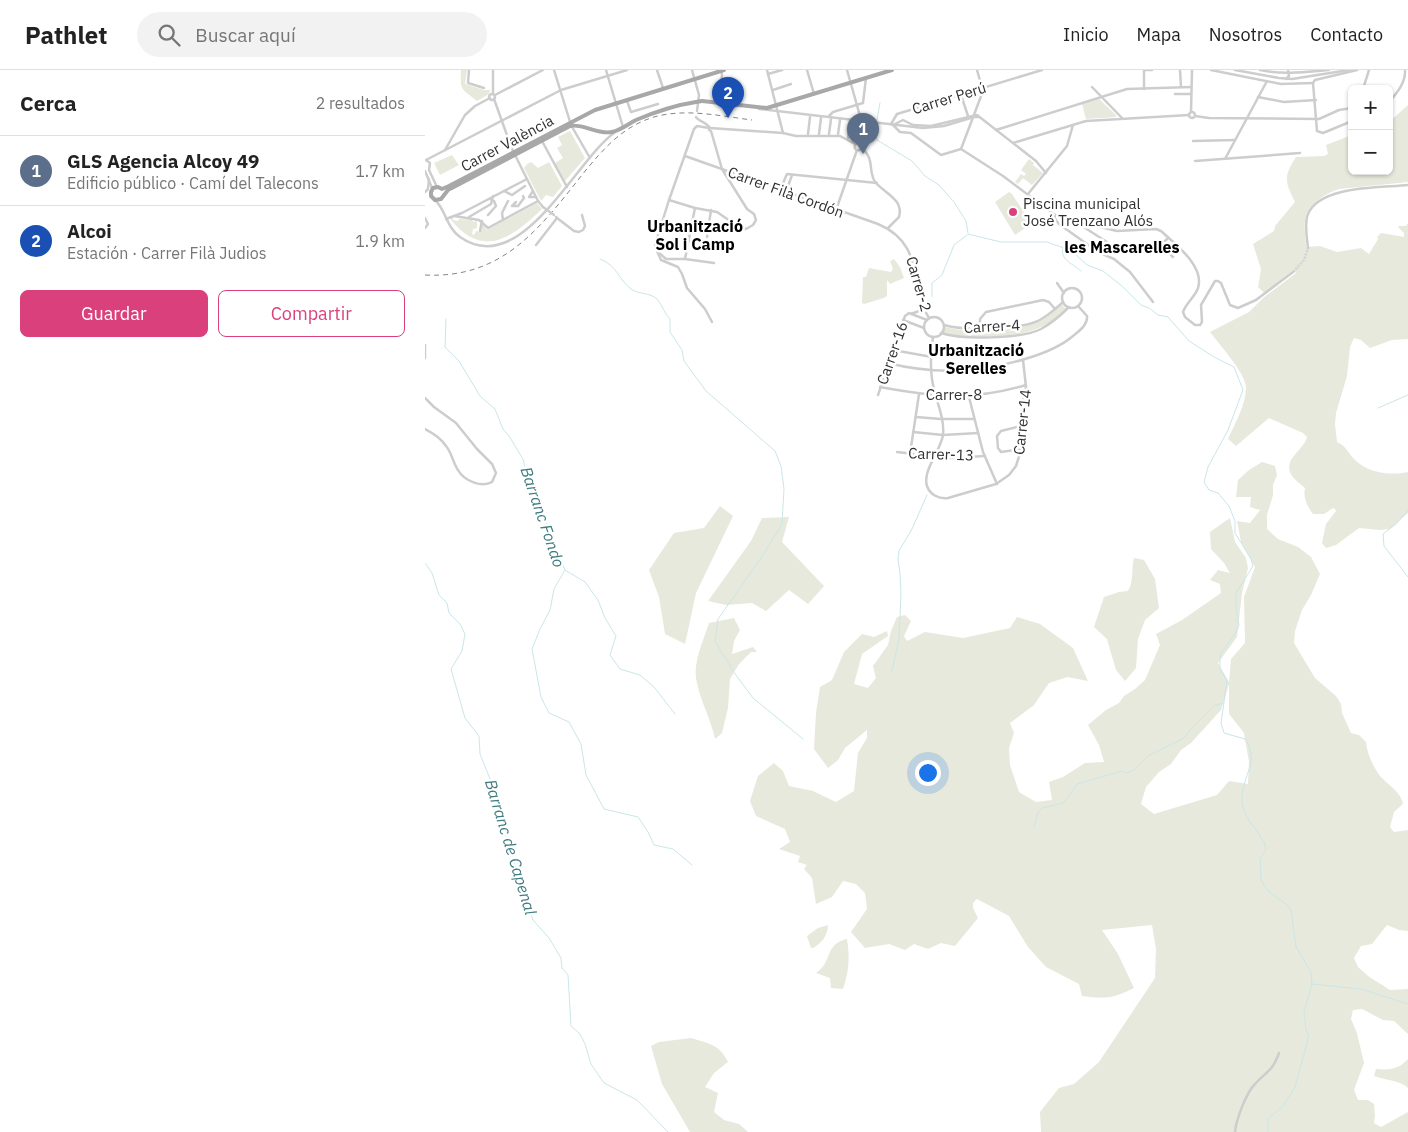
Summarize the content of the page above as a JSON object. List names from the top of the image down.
{
  "streets": {
    "main road": ["Carrer València"],
    "street": [
      "Carrer Perú",
      "Carrer Filà Cordón",
      "Carrer-2",
      "Carrer-4",
      "Carrer-16",
      "Carrer-8",
      "Carrer-14",
      "Carrer-13"
    ]
  },
  "crossings": [
    ["Carrer Filà Cordón", "Carrer-2"],
    ["Carrer-2", "Carrer-4"],
    ["Carrer-2", "Carrer-16"],
    ["Carrer-2", "Carrer-14"],
    ["Carrer-4", "Carrer-14"],
    ["Carrer-16", "Carrer-8"],
    ["Carrer-8", "Carrer-14"],
    ["Carrer-14", "Carrer-13"]
  ],
  "districts": ["Urbanització Sol i Camp", "les Mascarelles", "Urbanització Serelles"],
  "water": ["Barranc Fondo", "Barranc de Capenal"],
  "places": ["Piscina municipal José Trenzano Alós"],
  "page": {
    "header": "Pathlet",
    "search": "Buscar aquí",
    "nav": [
      "Inicio",
      "Mapa",
      "Nosotros",
      "Contacto"
    ],
    "heading": ["Cerca", "2 resultados"],
    "pins": ["2", "1"],
    "map_buttons": ["+", "−"],
    "list": [
      {
        "mark": "1",
        "name": "GLS Agencia Alcoy 49",
        "note": "Edificio público · Camí del Talecons",
        "value": "1.7 km"
      },
      {
        "mark": "2",
        "name": "Alcoi",
        "note": "Estación · Carrer Filà Judios",
        "value": "1.9 km"
      }
    ],
    "buttons": ["Guardar", "Compartir"]
  }
}
